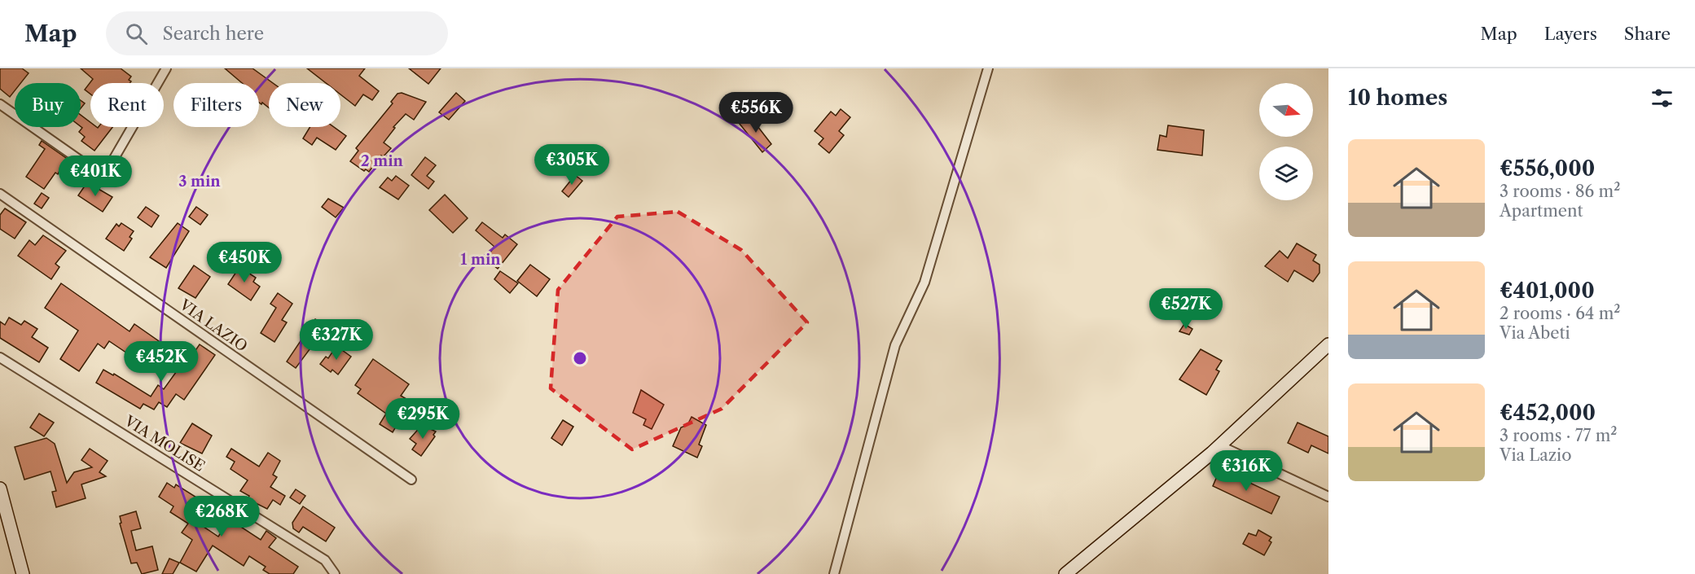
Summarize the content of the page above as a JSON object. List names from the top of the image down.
{
  "streets": {
    "street": ["VIA LAZIO", "VIA MOLISE"]
  },
  "north": "right",
  "page": {
    "header": "Map",
    "search": "Search here",
    "nav": ["Map", "Layers", "Share"],
    "heading": "10 homes",
    "chip": [
      "Buy",
      "Rent",
      "Filters",
      "New"
    ],
    "price": [
      "€556K",
      "€305K",
      "€401K",
      "€450K",
      "€527K",
      "€327K",
      "€452K",
      "€295K",
      "€316K",
      "€268K"
    ],
    "list": [
      {
        "name": "€556,000",
        "note": "3 rooms · 86 m² · Apartment"
      },
      {
        "name": "€401,000",
        "note": "2 rooms · 64 m² · Via Abeti"
      },
      {
        "name": "€452,000",
        "note": "3 rooms · 77 m² · Via Lazio"
      }
    ]
  },
  "rings": ["2 min", "3 min", "1 min"]
}
